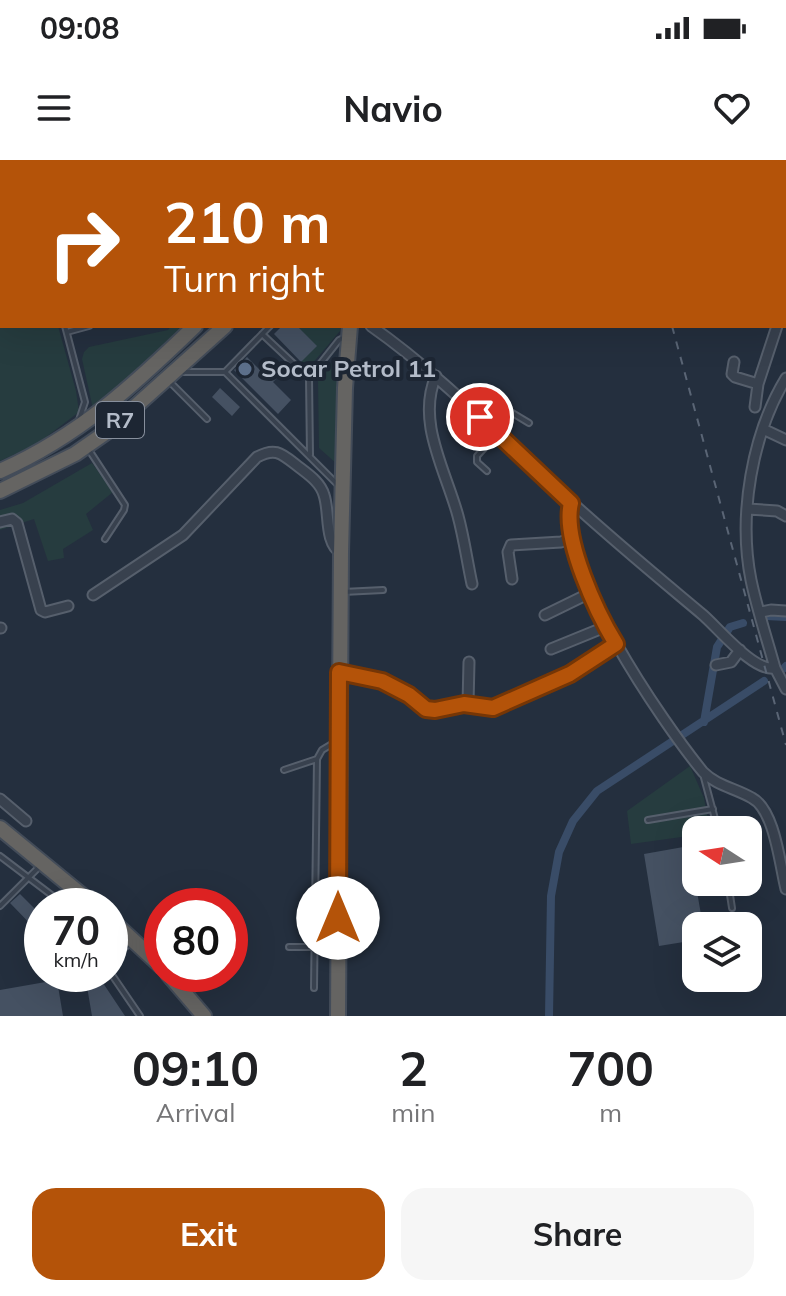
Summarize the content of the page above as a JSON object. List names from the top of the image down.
{
  "streets": {
    "highway": ["R7"]
  },
  "places": ["Socar Petrol 11"],
  "north": "left",
  "page": {
    "status": "09:08",
    "header": "Navio",
    "turn": ["210 m", "Turn right"],
    "speed": "70 km/h",
    "limit": "80",
    "eta": [
      "09:10",
      "Arrival",
      "2",
      "min",
      "700",
      "m"
    ],
    "buttons": ["Exit", "Share"]
  }
}
